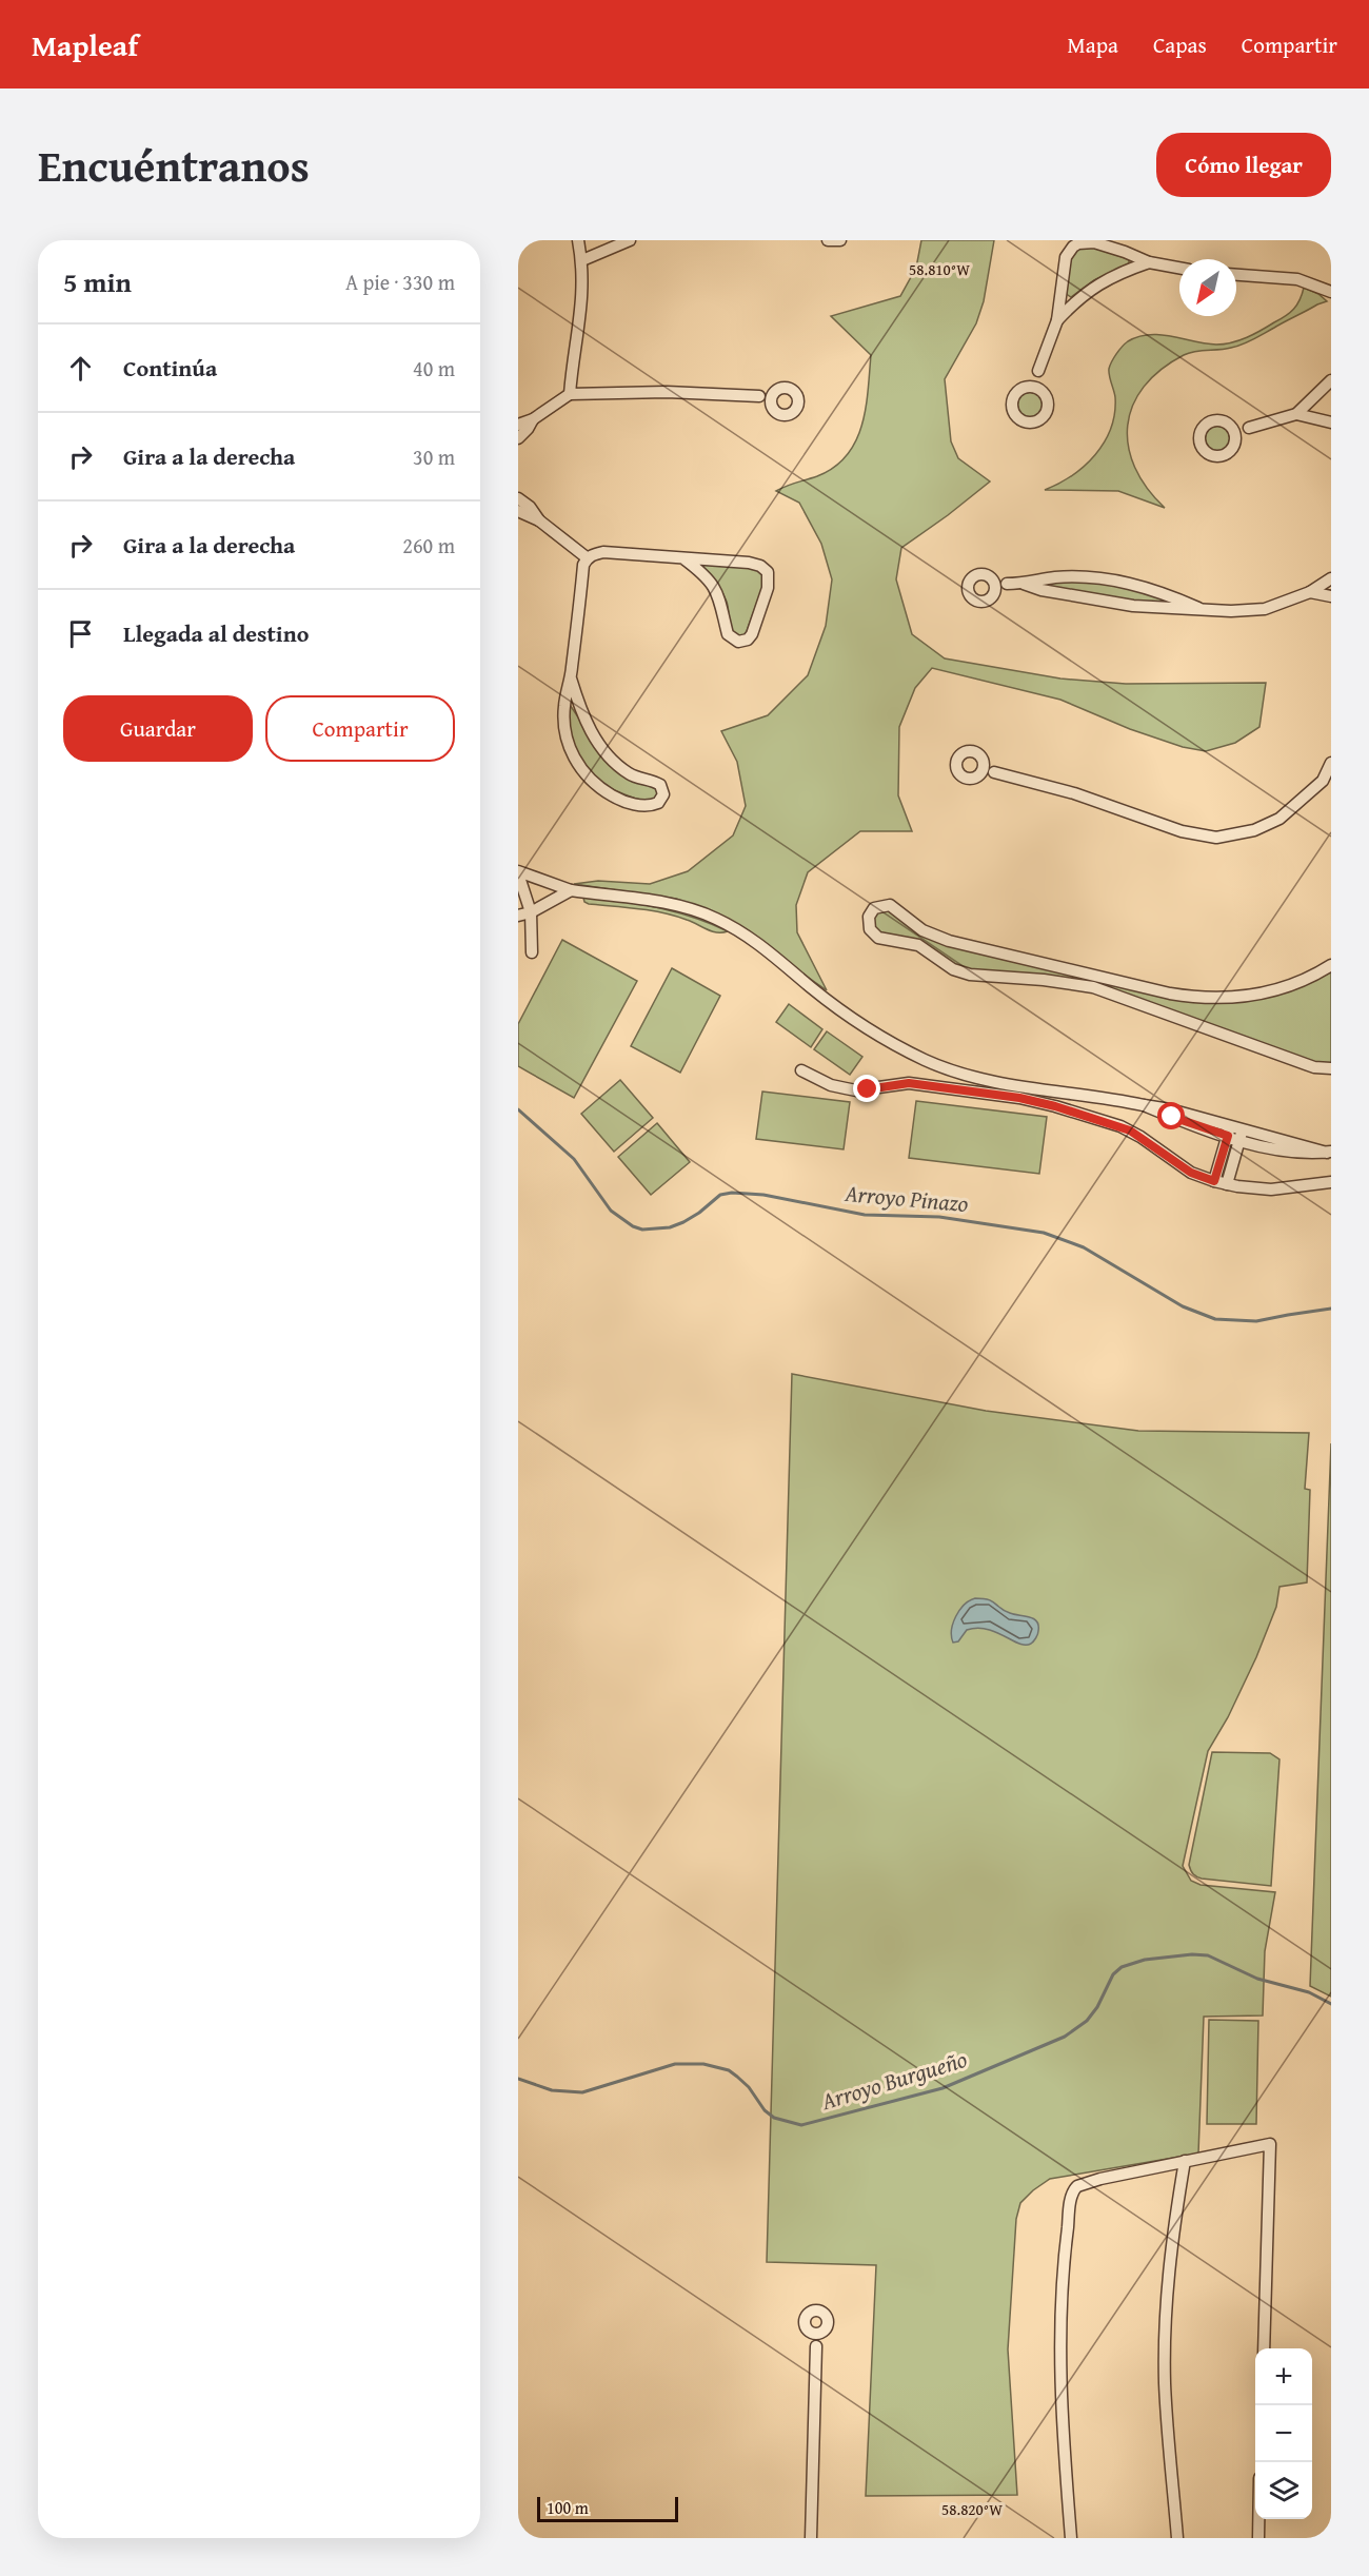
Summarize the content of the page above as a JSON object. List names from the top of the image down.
{
  "water": ["Arroyo Pinazo", "Arroyo Burgueño"],
  "scale_bar": "100 m",
  "north": "bottom left",
  "page": {
    "header": "Mapleaf",
    "nav": ["Mapa", "Capas", "Compartir"],
    "title": "Encuéntranos",
    "buttons": [
      "Cómo llegar",
      ["Guardar", "Compartir"]
    ],
    "heading": ["5 min", "A pie · 330 m"],
    "list": [
      ["Continúa", "40 m"],
      ["Gira a la derecha", "30 m"],
      ["Gira a la derecha", "260 m"],
      "Llegada al destino"
    ],
    "map_buttons": ["+", "−"],
    "scale": "100 m"
  },
  "coordinates": ["58.810°W", "58.820°W"]
}
